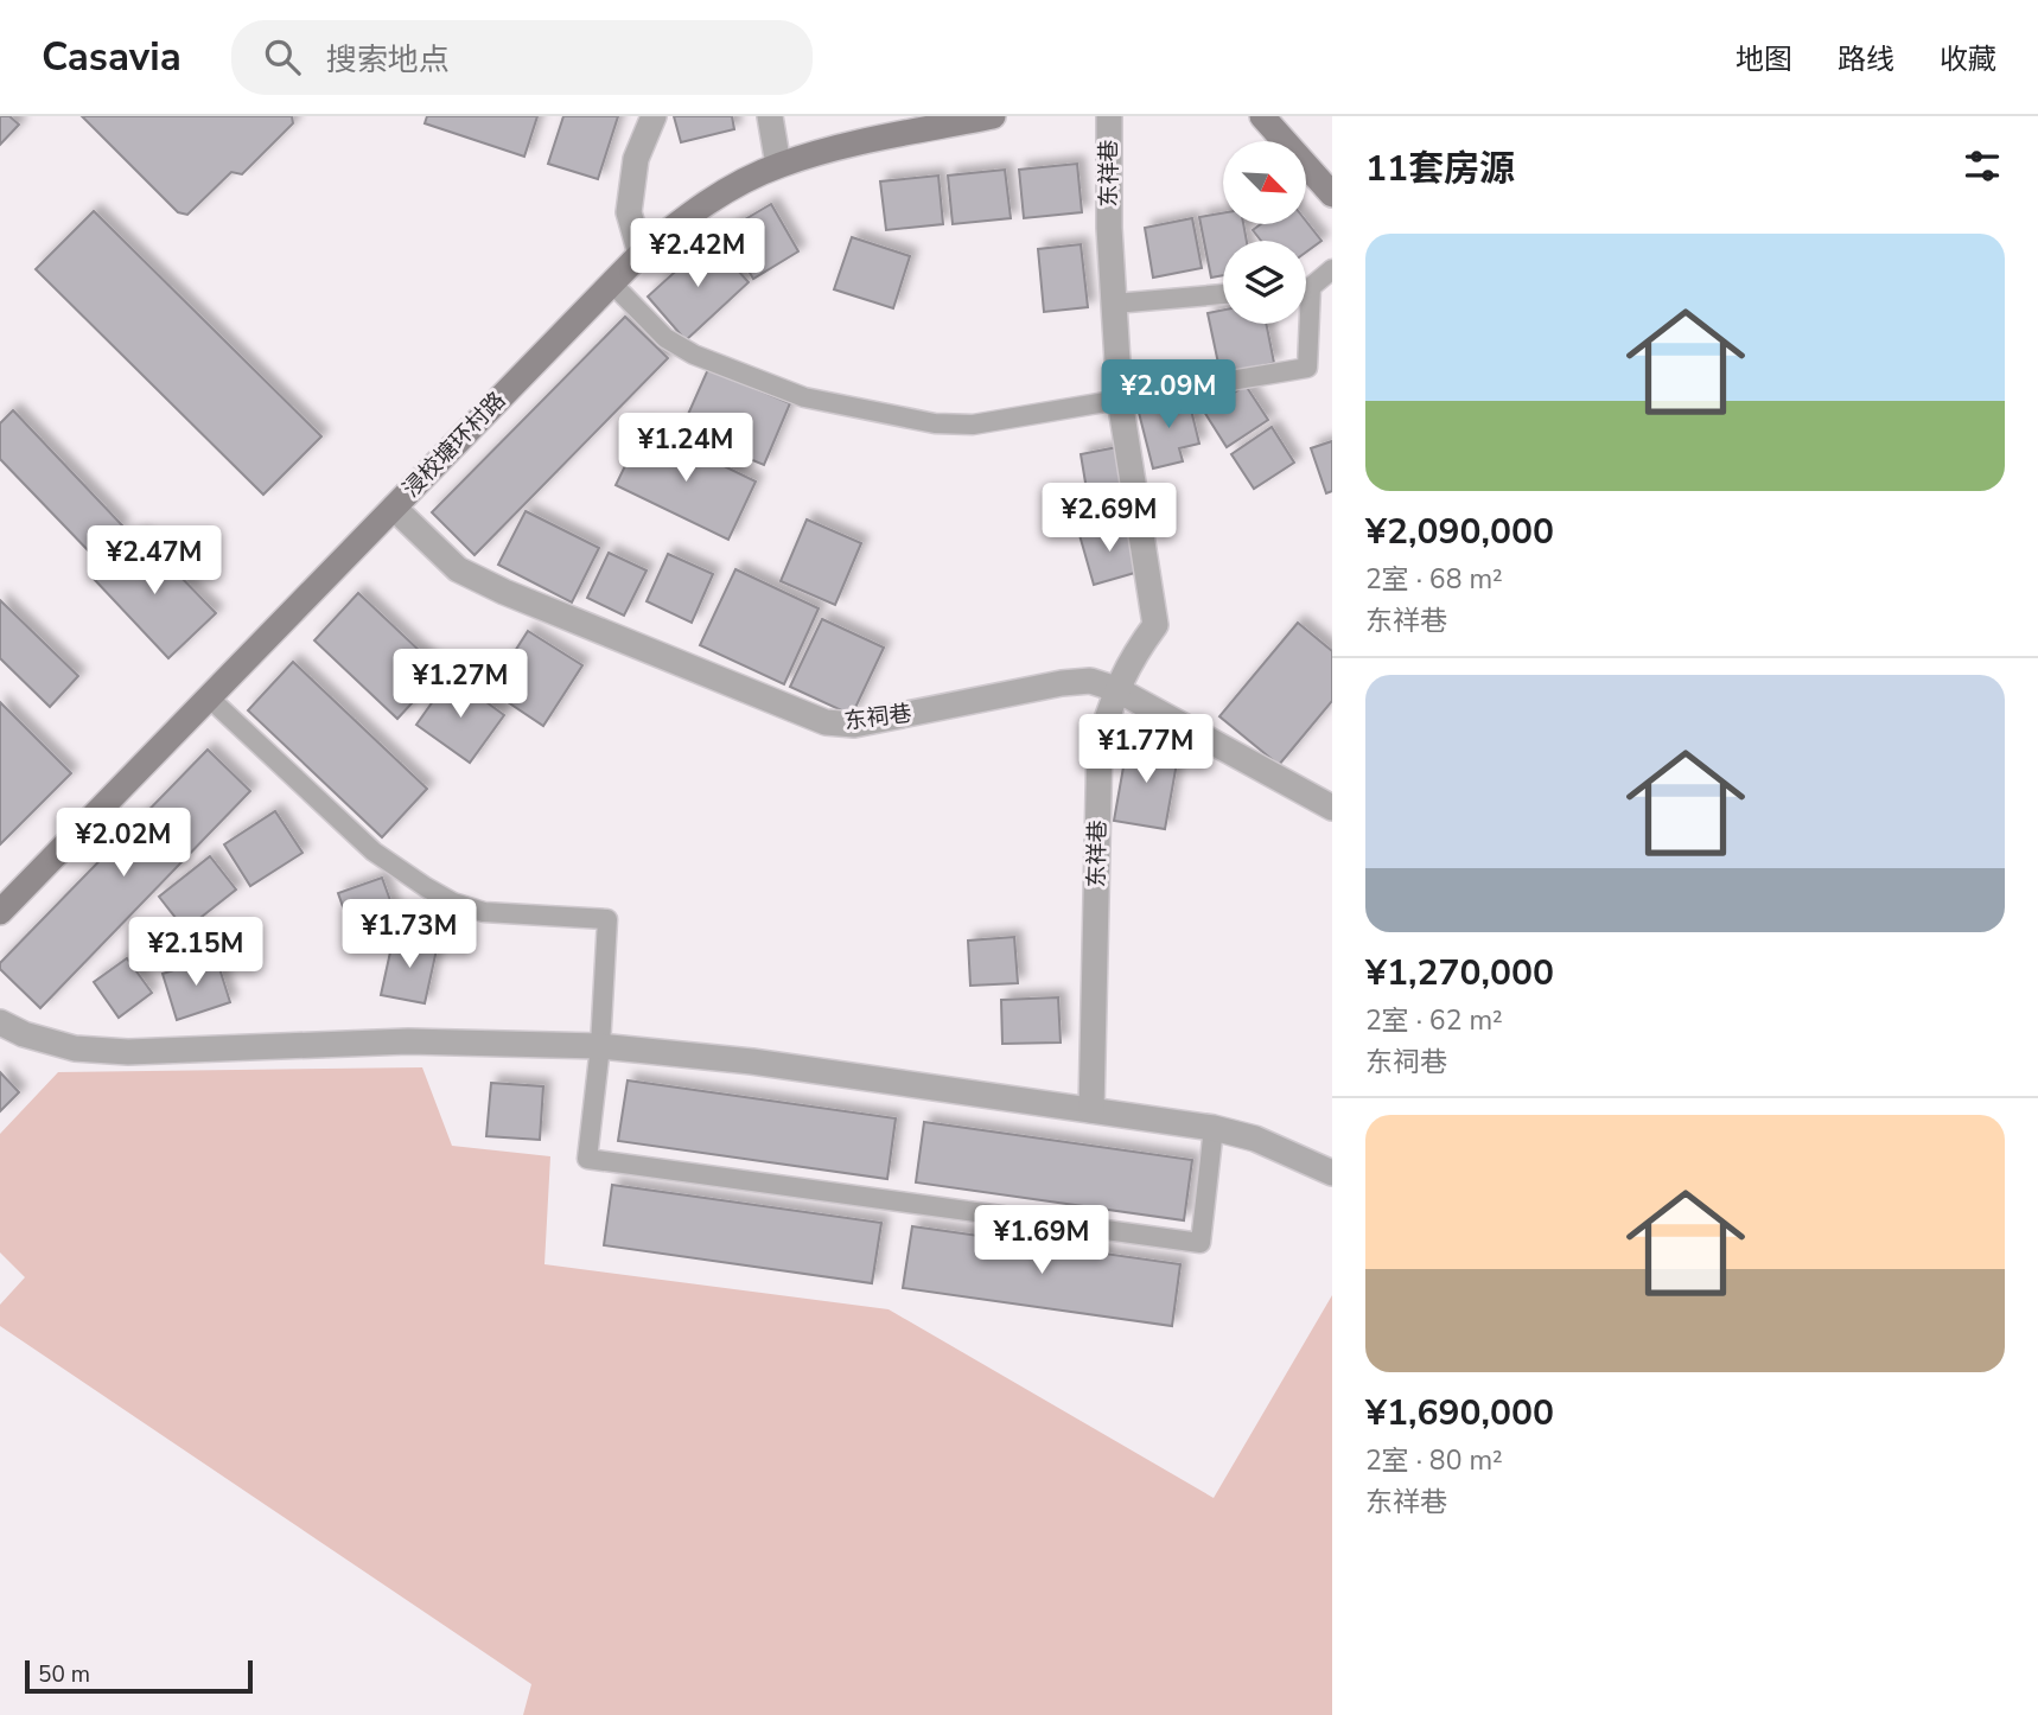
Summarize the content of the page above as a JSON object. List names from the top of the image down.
{
  "streets": {
    "street": ["东祥巷", "浸校塘环村路", "东祠巷"]
  },
  "crossings": [
    ["东祥巷", "东祠巷"],
    ["浸校塘环村路", "东祠巷"]
  ],
  "scale_bar": "50 m",
  "north": "bottom right",
  "page": {
    "header": "Casavia",
    "search": "搜索地点",
    "nav": ["地图", "路线", "收藏"],
    "heading": "11套房源",
    "list": [
      {
        "name": "¥2,090,000",
        "note": "2室 · 68 m² · 东祥巷"
      },
      {
        "name": "¥1,270,000",
        "note": "2室 · 62 m² · 东祠巷"
      },
      {
        "name": "¥1,690,000",
        "note": "2室 · 80 m² · 东祥巷"
      }
    ],
    "price": [
      "¥2.42M",
      "¥2.09M",
      "¥1.24M",
      "¥2.69M",
      "¥2.47M",
      "¥1.27M",
      "¥1.77M",
      "¥2.02M",
      "¥1.73M",
      "¥2.15M",
      "¥1.69M"
    ],
    "scale": "50 m"
  }
}
